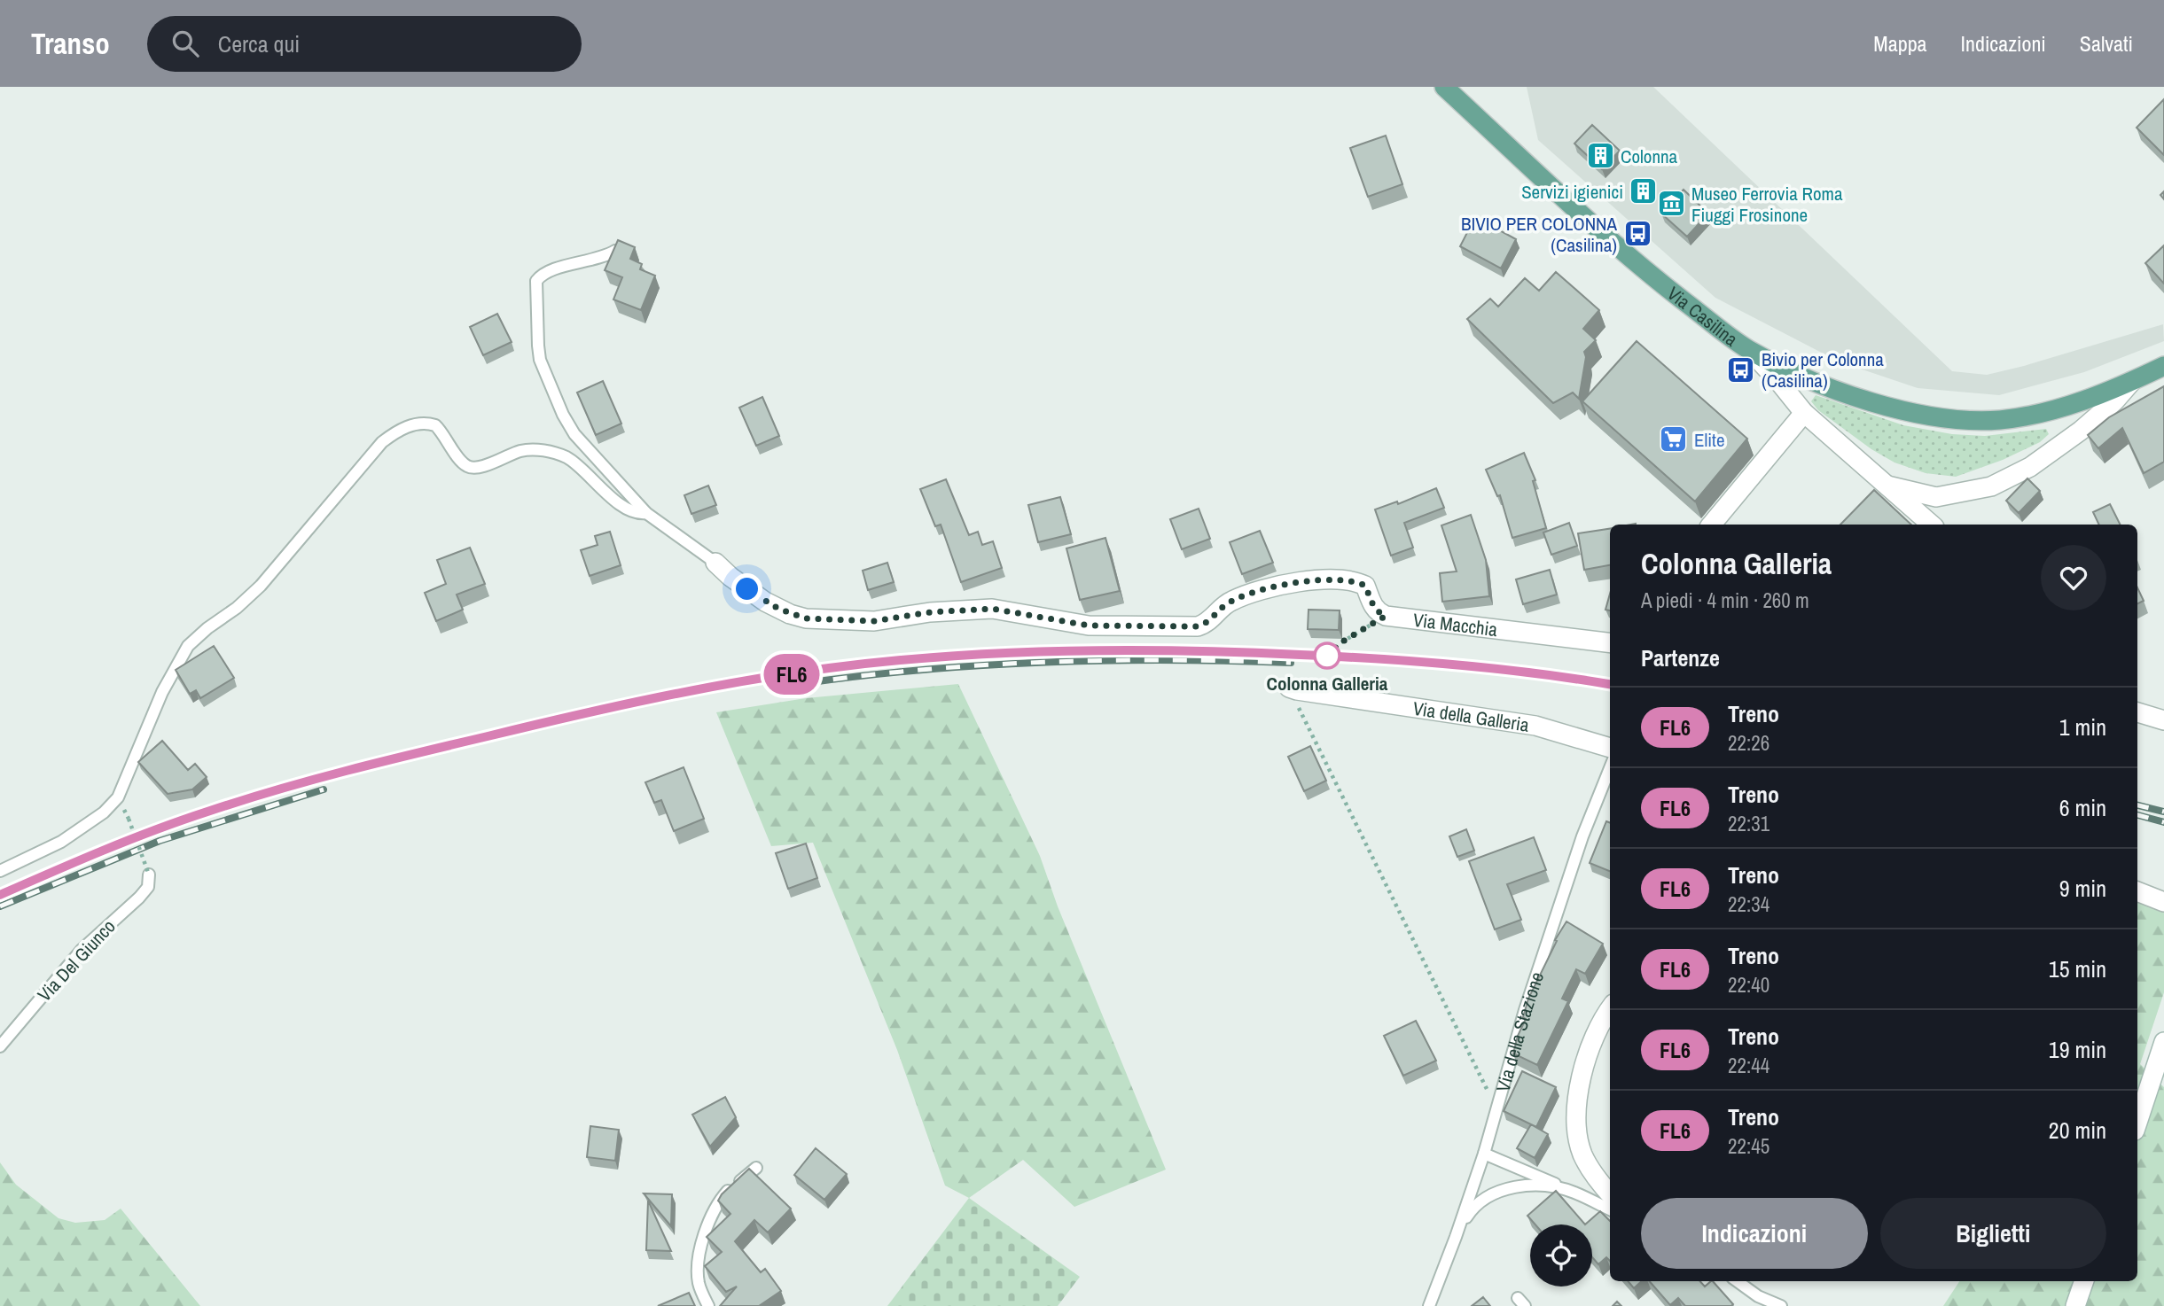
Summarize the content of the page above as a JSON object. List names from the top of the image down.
{
  "streets": {
    "main road": ["Via Casilina"],
    "street": ["Via Macchia", "Via della Galleria"],
    "lane": ["Via Del Giunco", "Via della Stazione"]
  },
  "places": {
    "building": ["Colonna", "Servizi igienici"],
    "museum": ["Museo Ferrovia Roma Fiuggi Frosinone"],
    "bus stop": ["BIVIO PER COLONNA (Casilina)", "Bivio per Colonna (Casilina)"],
    "supermarket": ["Elite"],
    "other": ["Colonna Galleria"]
  },
  "page": {
    "header": "Transo",
    "search": "Cerca qui",
    "nav": ["Mappa", "Indicazioni", "Salvati"],
    "on_map": "FL6",
    "heading": [
      ["Colonna Galleria", "A piedi · 4 min · 260 m"],
      "Partenze"
    ],
    "list": [
      {
        "mark": "FL6",
        "name": "Treno",
        "note": "22:26",
        "value": "1 min"
      },
      {
        "mark": "FL6",
        "name": "Treno",
        "note": "22:31",
        "value": "6 min"
      },
      {
        "mark": "FL6",
        "name": "Treno",
        "note": "22:34",
        "value": "9 min"
      },
      {
        "mark": "FL6",
        "name": "Treno",
        "note": "22:40",
        "value": "15 min"
      },
      {
        "mark": "FL6",
        "name": "Treno",
        "note": "22:44",
        "value": "19 min"
      },
      {
        "mark": "FL6",
        "name": "Treno",
        "note": "22:45",
        "value": "20 min"
      }
    ],
    "buttons": ["Indicazioni", "Biglietti"]
  }
}
